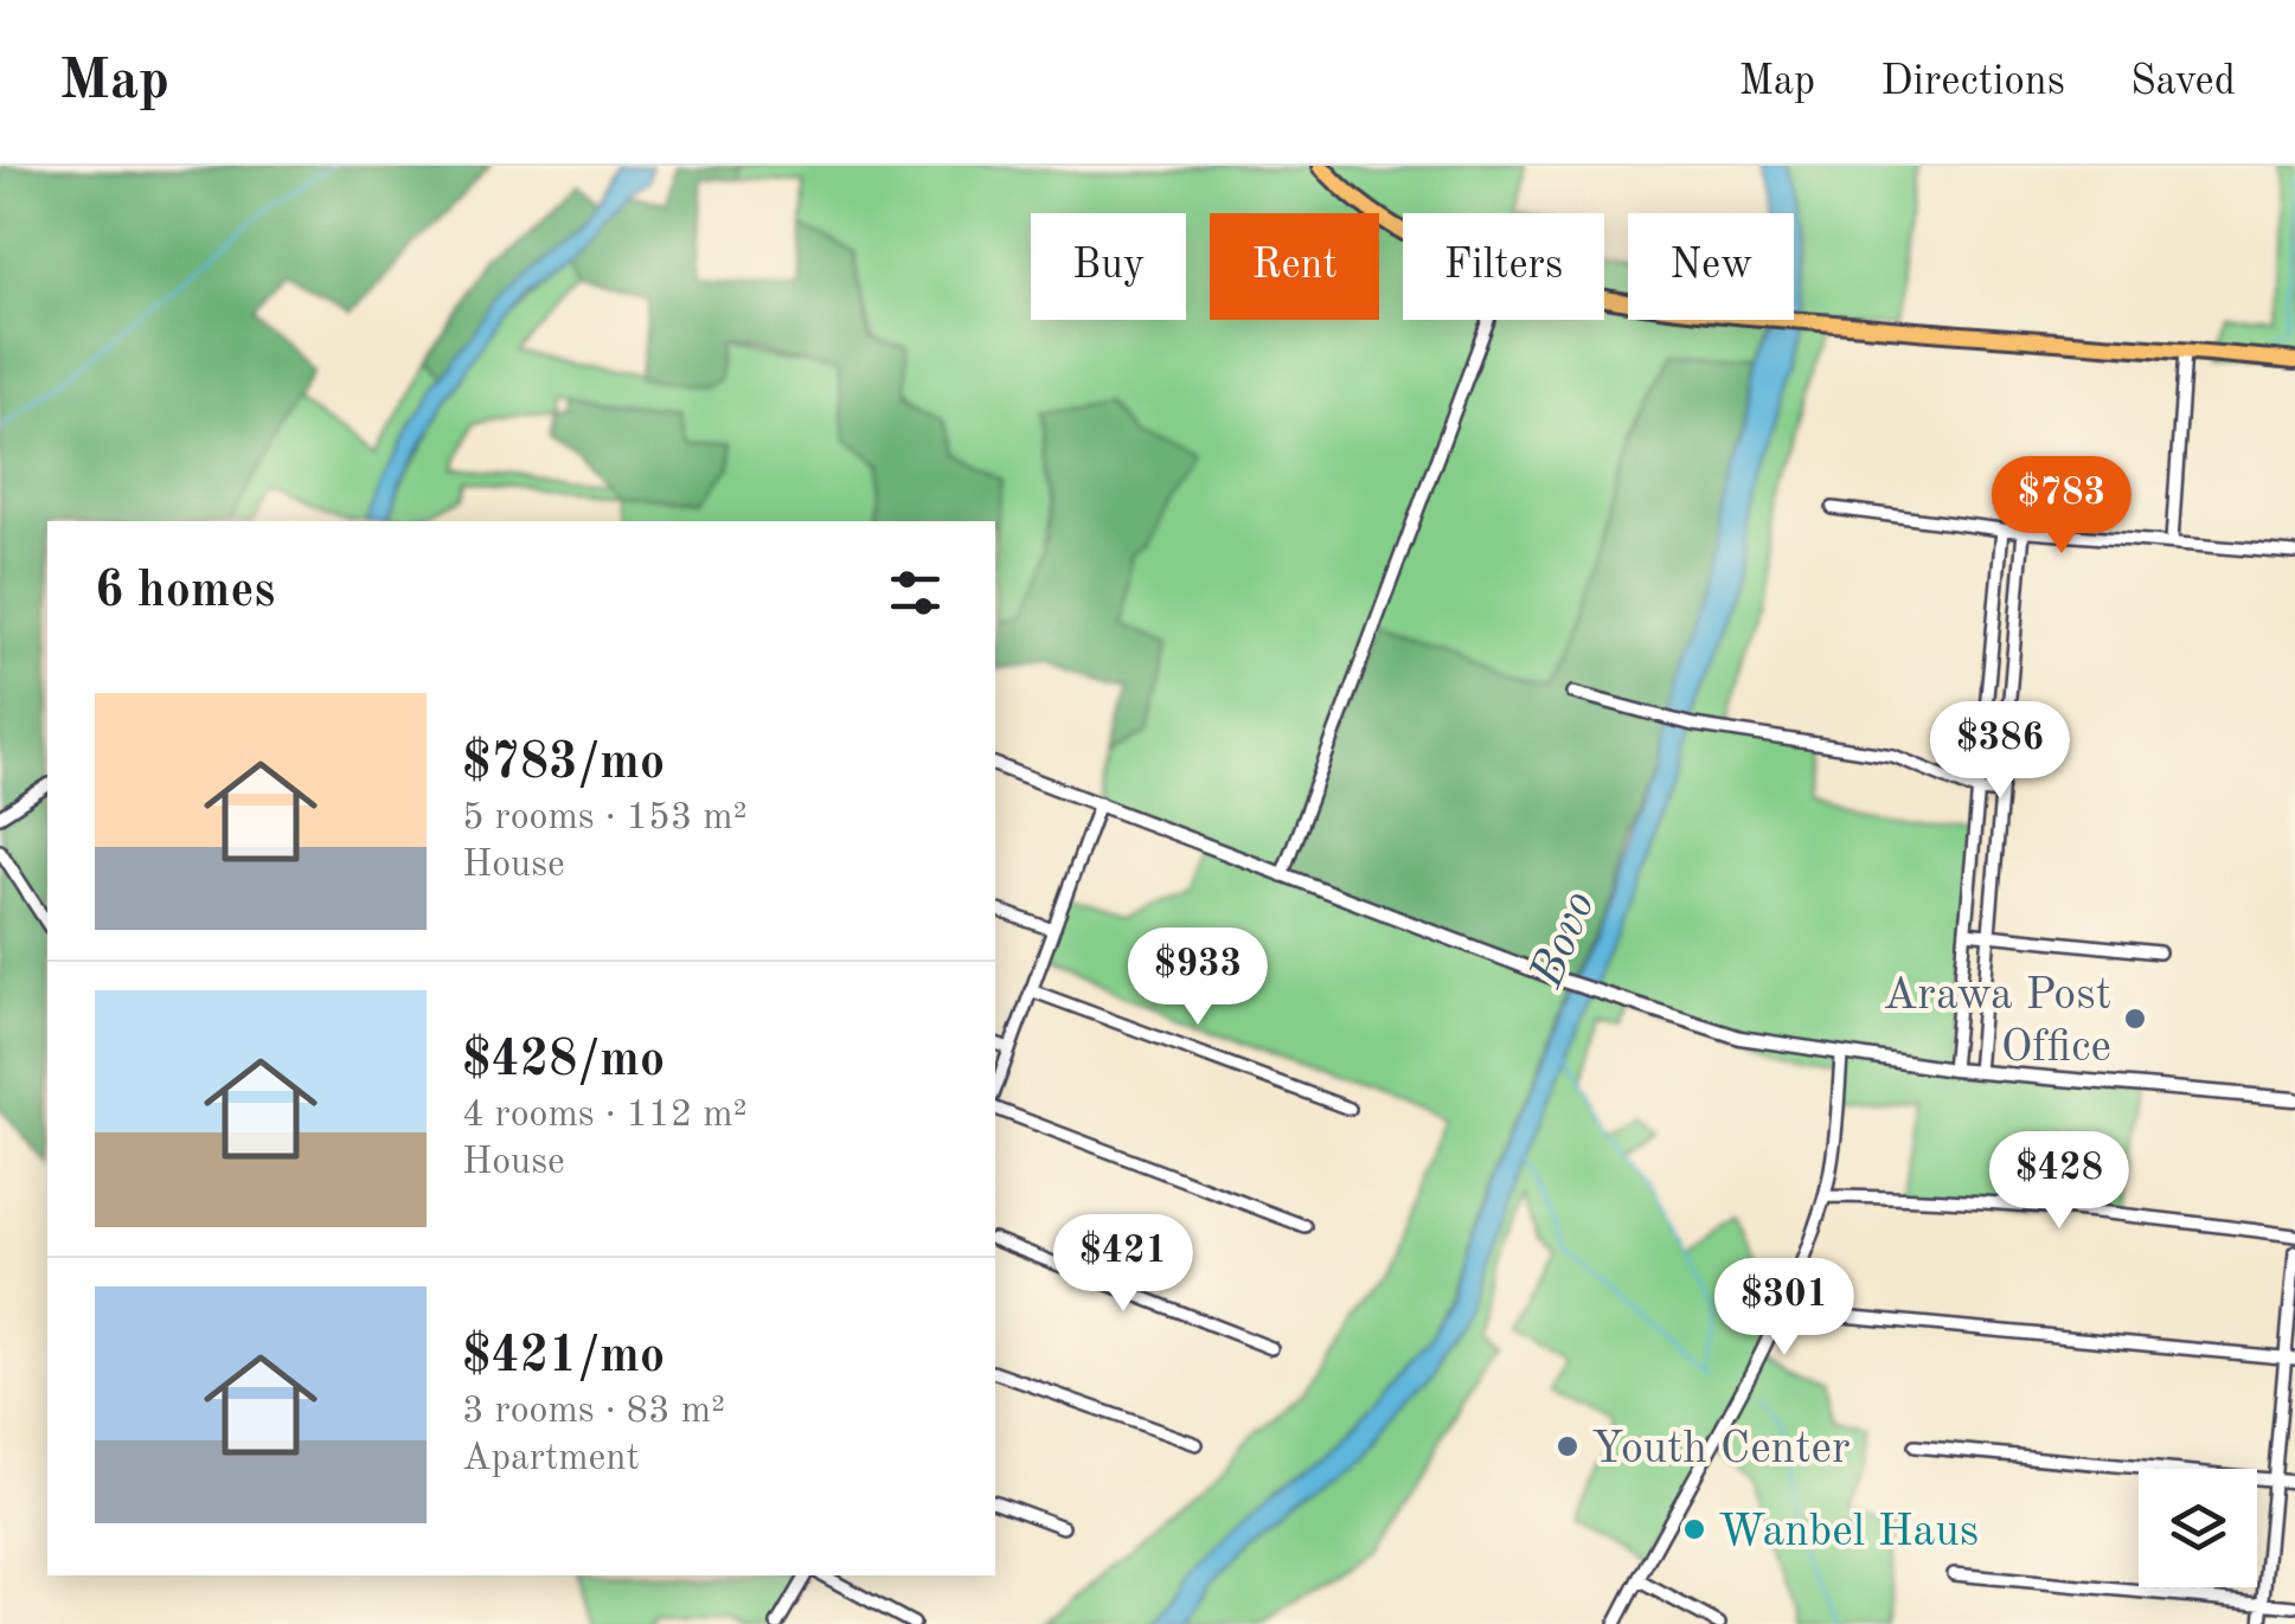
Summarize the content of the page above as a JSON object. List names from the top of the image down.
{
  "water": ["Bovo"],
  "places": ["Arawa Post Office", "Youth Center", "Wanbel Haus"],
  "page": {
    "header": "Map",
    "nav": ["Map", "Directions", "Saved"],
    "chip": [
      "Buy",
      "Rent",
      "Filters",
      "New"
    ],
    "price": [
      "$783",
      "$386",
      "$933",
      "$428",
      "$421",
      "$301"
    ],
    "heading": "6 homes",
    "list": [
      {
        "name": "$783/mo",
        "note": "5 rooms · 153 m² · House"
      },
      {
        "name": "$428/mo",
        "note": "4 rooms · 112 m² · House"
      },
      {
        "name": "$421/mo",
        "note": "3 rooms · 83 m² · Apartment"
      }
    ]
  }
}
